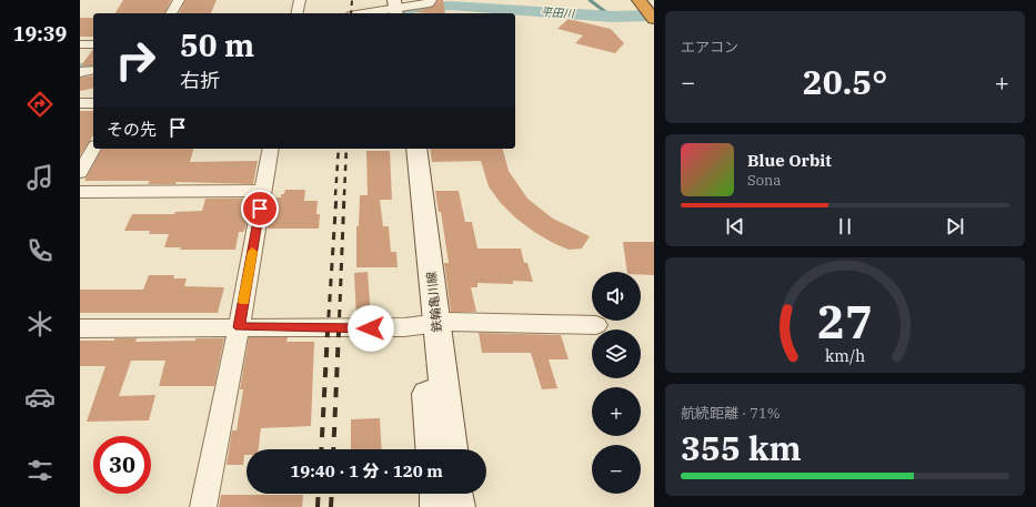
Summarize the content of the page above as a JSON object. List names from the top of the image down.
{
  "streets": {
    "main road": ["鉄輪亀川線"]
  },
  "water": ["平田川"],
  "page": {
    "tabs": "19:39",
    "tile": [
      "エアコン",
      ["航続距離 · 71%", "355 km"]
    ],
    "turn": ["50 m", "右折"],
    "heat": ["−", "20.5°", "+"],
    "then": "その先",
    "song": ["Blue Orbit", "Sona"],
    "map_buttons": ["+", "−"],
    "limit": "30",
    "trip": "19:40 · 1 分 · 120 m",
    "gauge": ["27", "km/h"]
  }
}
